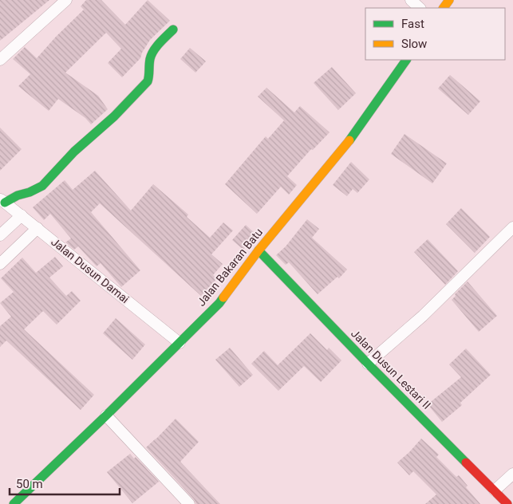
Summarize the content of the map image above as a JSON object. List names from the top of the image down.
{
  "streets": {
    "main road": ["Jalan Bakaran Batu", "Jalan Dusun Lestari II"],
    "street": ["Jalan Dusun Damai"]
  },
  "crossings": [
    ["Jalan Bakaran Batu", "Jalan Dusun Damai"],
    ["Jalan Bakaran Batu", "Jalan Dusun Lestari II"]
  ],
  "legend": ["Fast", "Slow"],
  "scale_bar": "50 m"
}
